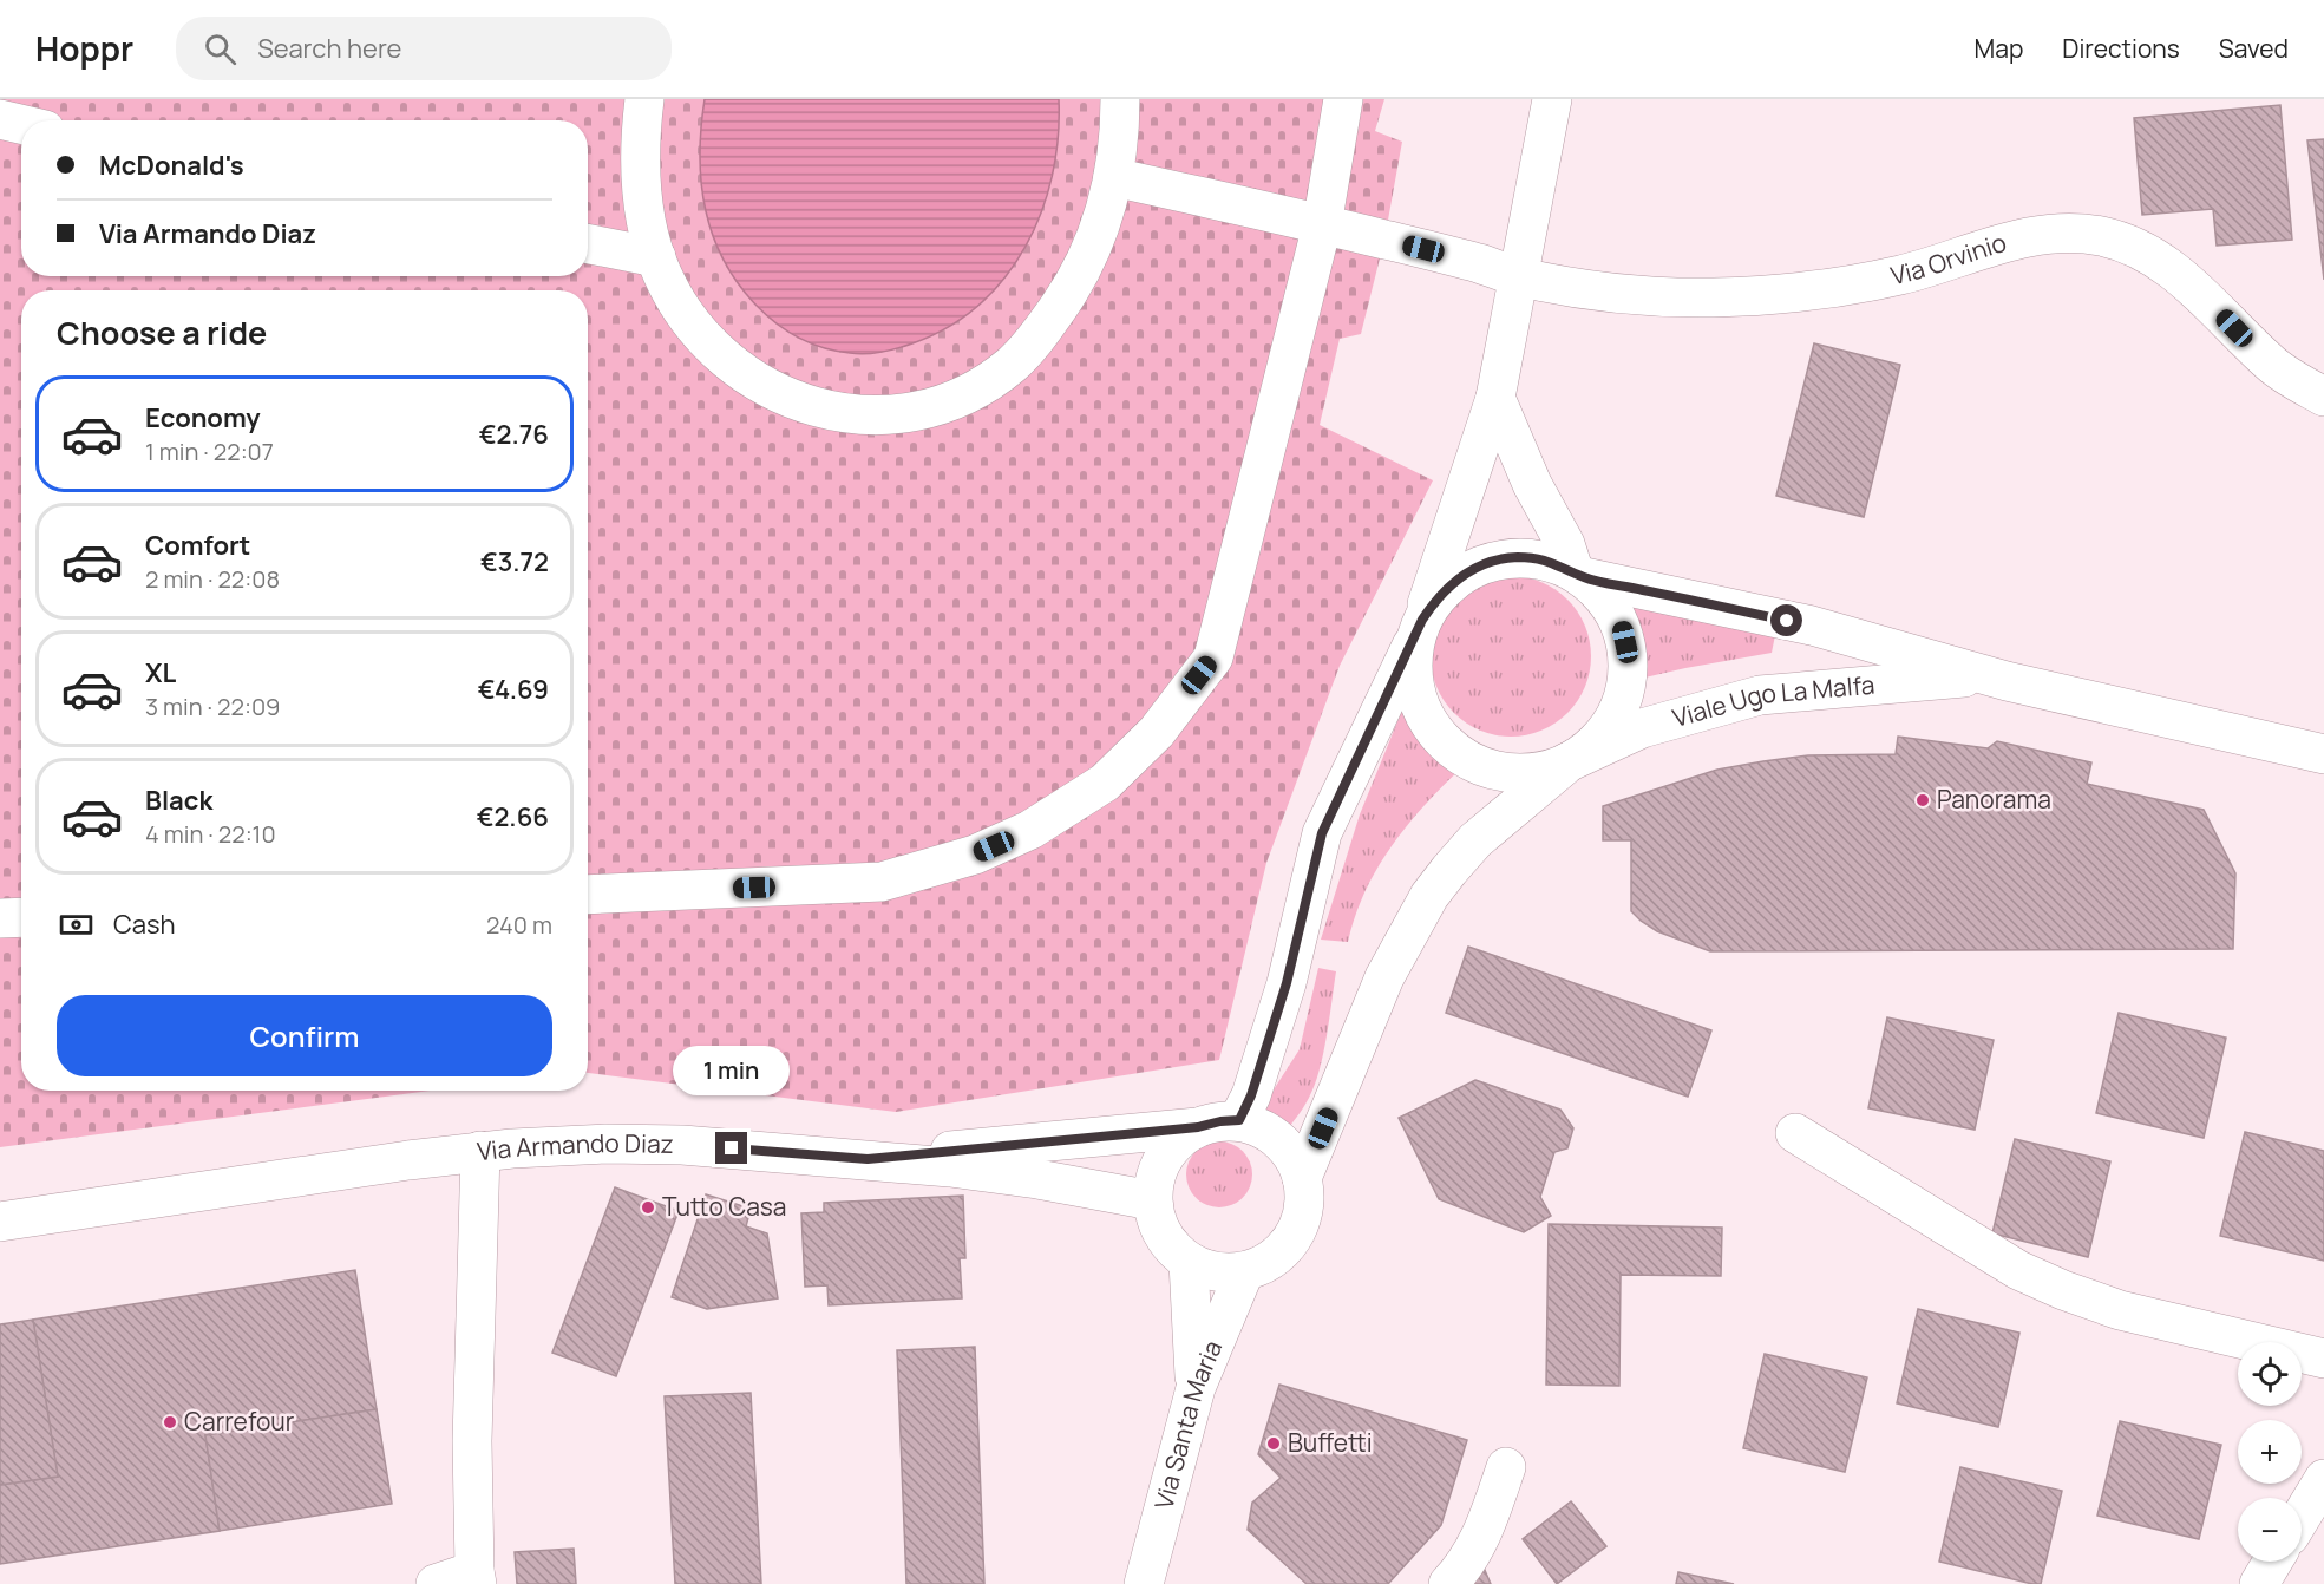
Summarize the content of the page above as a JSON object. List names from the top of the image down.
{
  "streets": {
    "street": [
      "Via Orvinio",
      "Viale Ugo La Malfa",
      "Via Armando Diaz",
      "Via Santa Maria"
    ]
  },
  "crossings": [
    ["Via Armando Diaz", "Via Santa Maria"]
  ],
  "places": [
    "Panorama",
    "Tutto Casa",
    "Carrefour",
    "Buffetti"
  ],
  "page": {
    "header": "Hoppr",
    "search": "Search here",
    "nav": ["Map", "Directions", "Saved"],
    "banner": ["McDonald's", "Via Armando Diaz"],
    "heading": "Choose a ride",
    "list": [
      {
        "name": "Economy",
        "note": "1 min · 22:07",
        "value": "€2.76"
      },
      {
        "name": "Comfort",
        "note": "2 min · 22:08",
        "value": "€3.72"
      },
      {
        "name": "XL",
        "note": "3 min · 22:09",
        "value": "€4.69"
      },
      {
        "name": "Black",
        "note": "4 min · 22:10",
        "value": "€2.66"
      }
    ],
    "pay": ["Cash", "240 m"],
    "buttons": "Confirm",
    "bubble": "1 min",
    "map_buttons": ["+", "−"]
  }
}
